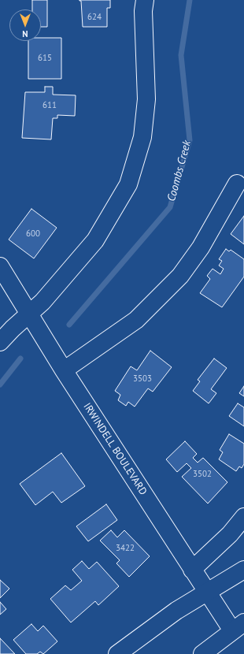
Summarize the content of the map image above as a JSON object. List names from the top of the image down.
{
  "streets": {
    "street": ["IRWINDELL BOULEVARD"]
  },
  "water": ["Coombs Creek"],
  "house_numbers": [
    "624",
    "615",
    "611",
    "600",
    "3503",
    "3502",
    "3422"
  ],
  "north": "bottom"
}
